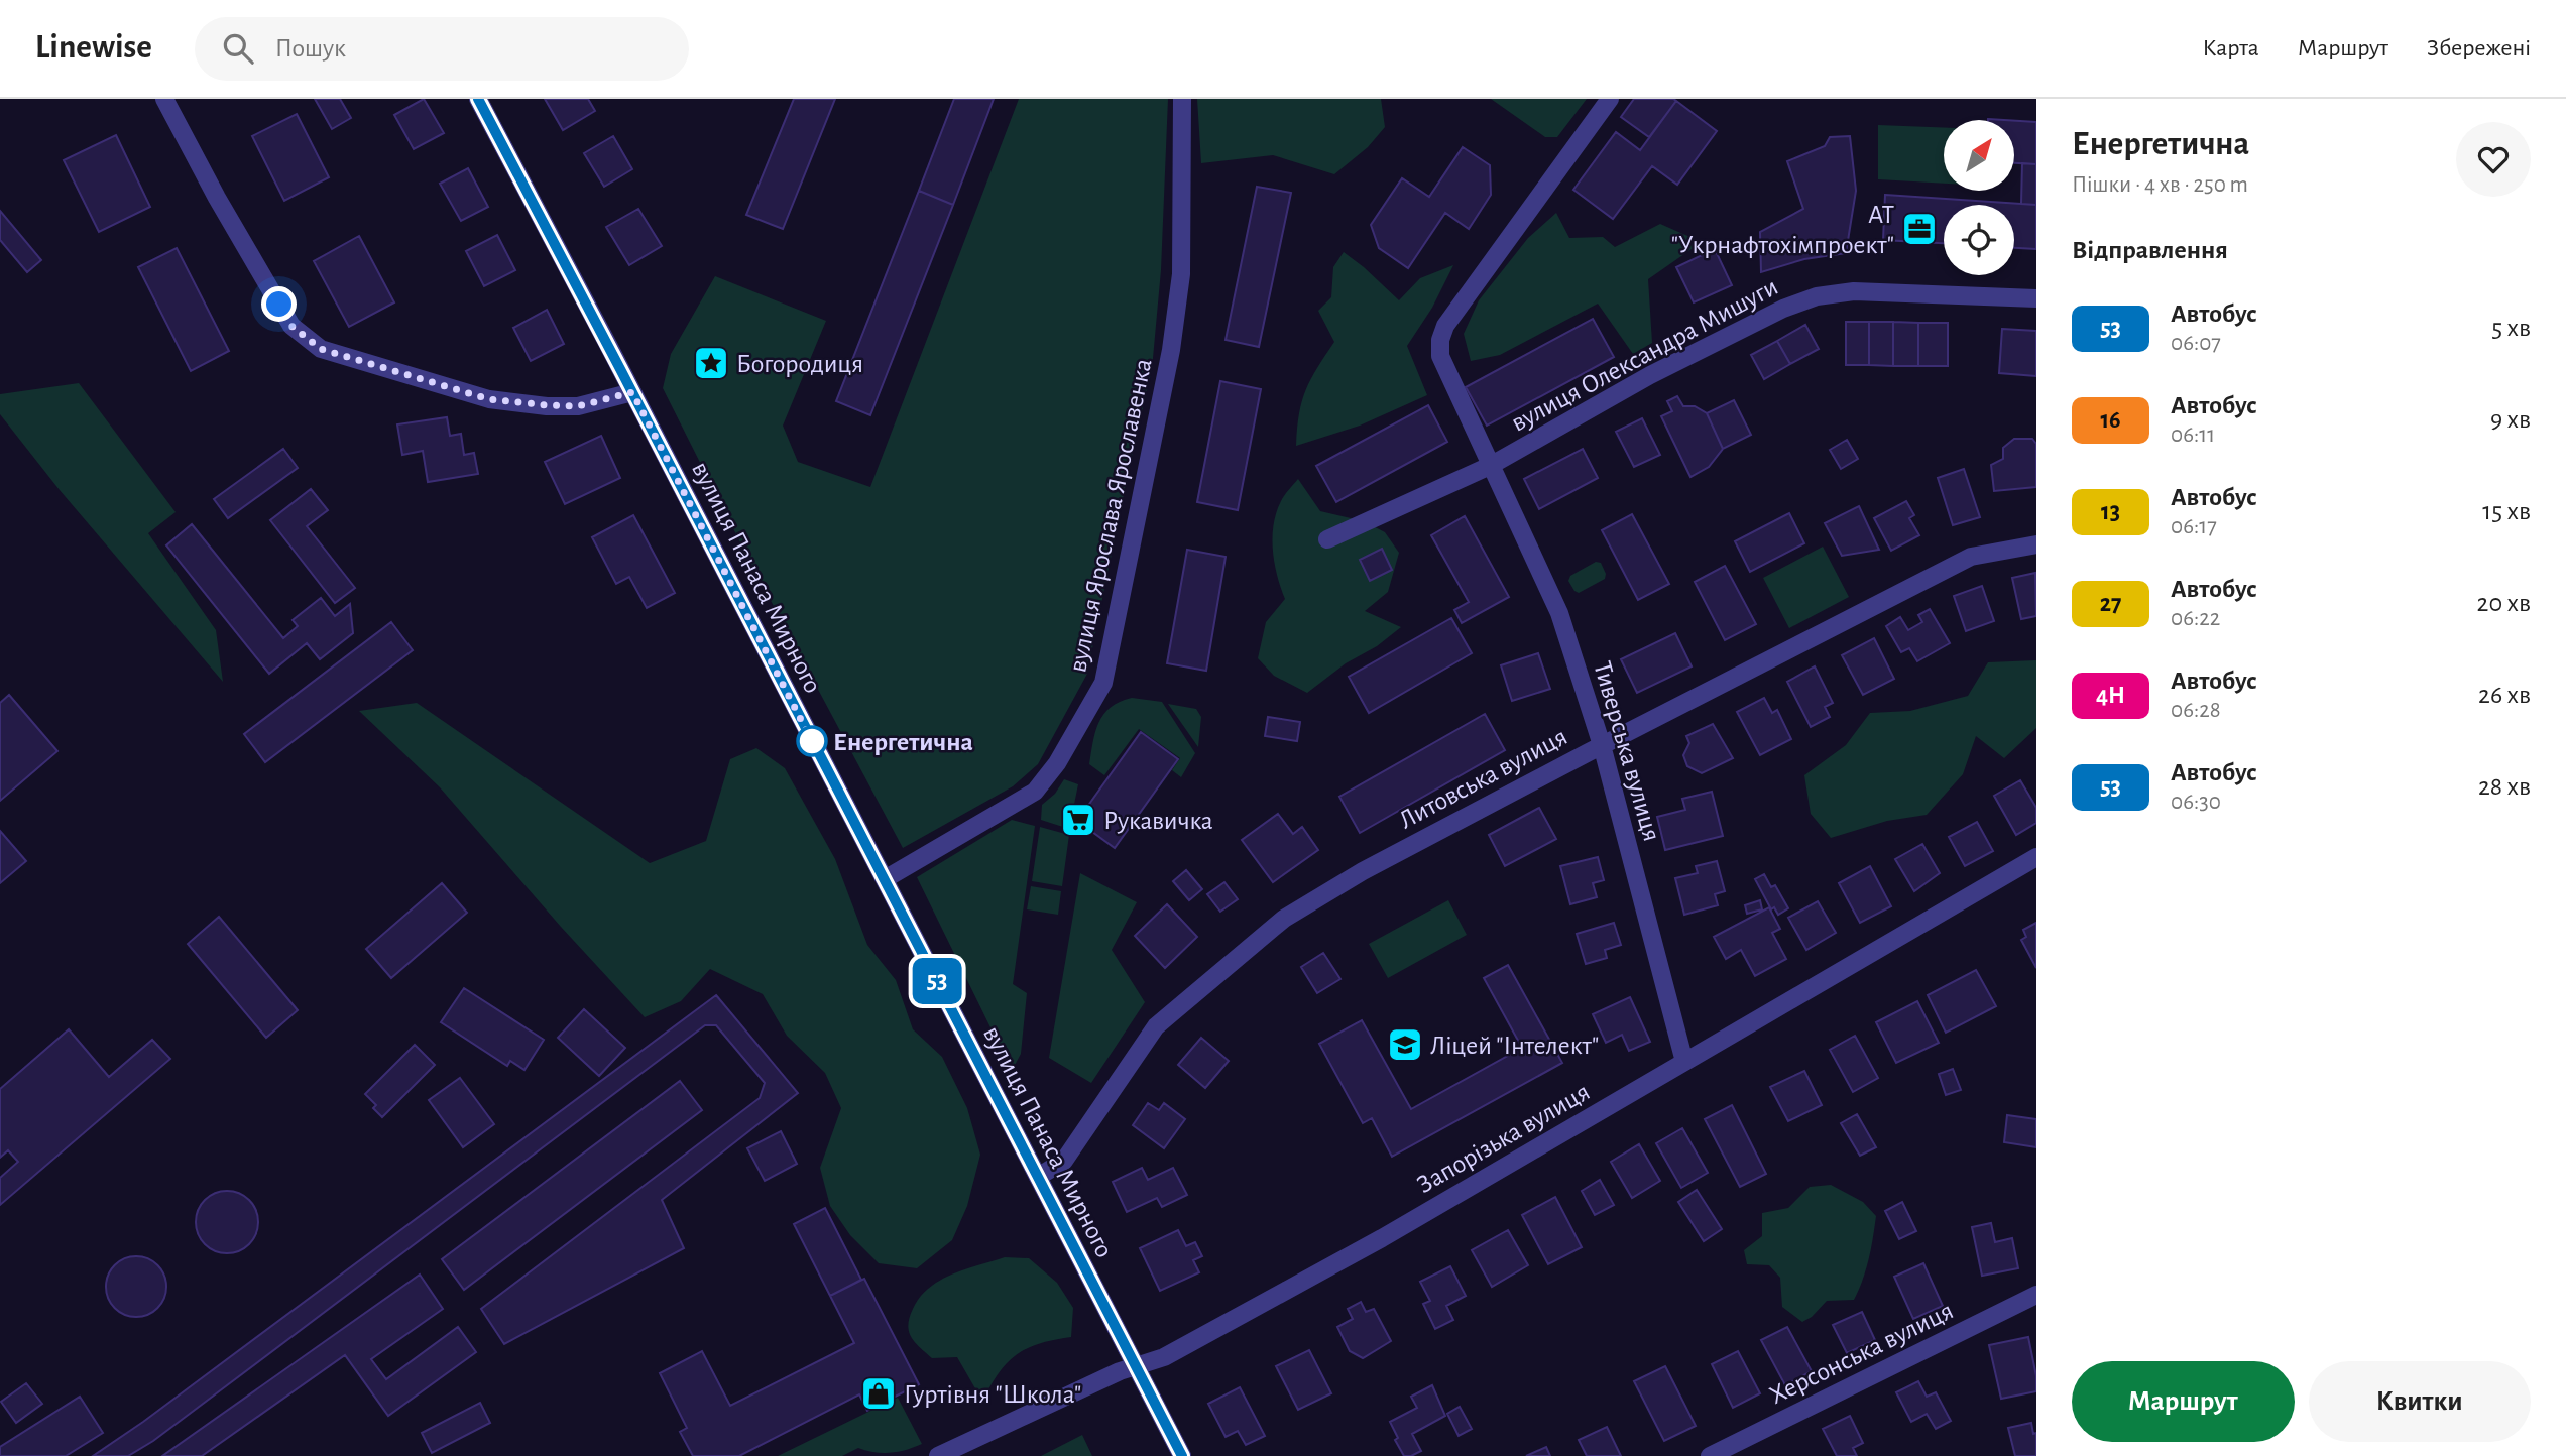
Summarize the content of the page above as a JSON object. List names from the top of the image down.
{
  "streets": {
    "street": [
      "вулиця Олександра Мишуги",
      "вулиця Ярослава Ярославенка",
      "вулиця Панаса Мирного",
      "Тиверська вулиця",
      "Литовська вулиця",
      "Запорізька вулиця",
      "Херсонська вулиця"
    ]
  },
  "crossings": [
    ["вулиця Олександра Мишуги", "Тиверська вулиця"],
    ["вулиця Ярослава Ярославенка", "вулиця Панаса Мирного"],
    ["вулиця Панаса Мирного", "Литовська вулиця"],
    ["вулиця Панаса Мирного", "Запорізька вулиця"],
    ["Тиверська вулиця", "Литовська вулиця"],
    ["Тиверська вулиця", "Запорізька вулиця"]
  ],
  "places": {
    "office": ["АТ \"Укрнафтохімпроект\""],
    "place": ["Богородиця"],
    "other": ["Енергетична"],
    "supermarket": ["Рукавичка"],
    "school or university": ["Ліцей \"Інтелект\""],
    "shop": ["Гуртівня \"Школа\""]
  },
  "lines": ["bus line 53"],
  "north": "top right",
  "page": {
    "header": "Linewise",
    "search": "Пошук",
    "nav": ["Карта", "Маршрут", "Збережені"],
    "on_map": "53",
    "heading": [
      ["Енергетична", "Пішки · 4 хв · 250 m"],
      "Відправлення"
    ],
    "list": [
      {
        "mark": "53",
        "name": "Автобус",
        "note": "06:07",
        "value": "5 хв"
      },
      {
        "mark": "16",
        "name": "Автобус",
        "note": "06:11",
        "value": "9 хв"
      },
      {
        "mark": "13",
        "name": "Автобус",
        "note": "06:17",
        "value": "15 хв"
      },
      {
        "mark": "27",
        "name": "Автобус",
        "note": "06:22",
        "value": "20 хв"
      },
      {
        "mark": "4Н",
        "name": "Автобус",
        "note": "06:28",
        "value": "26 хв"
      },
      {
        "mark": "53",
        "name": "Автобус",
        "note": "06:30",
        "value": "28 хв"
      }
    ],
    "buttons": ["Маршрут", "Квитки"]
  }
}
